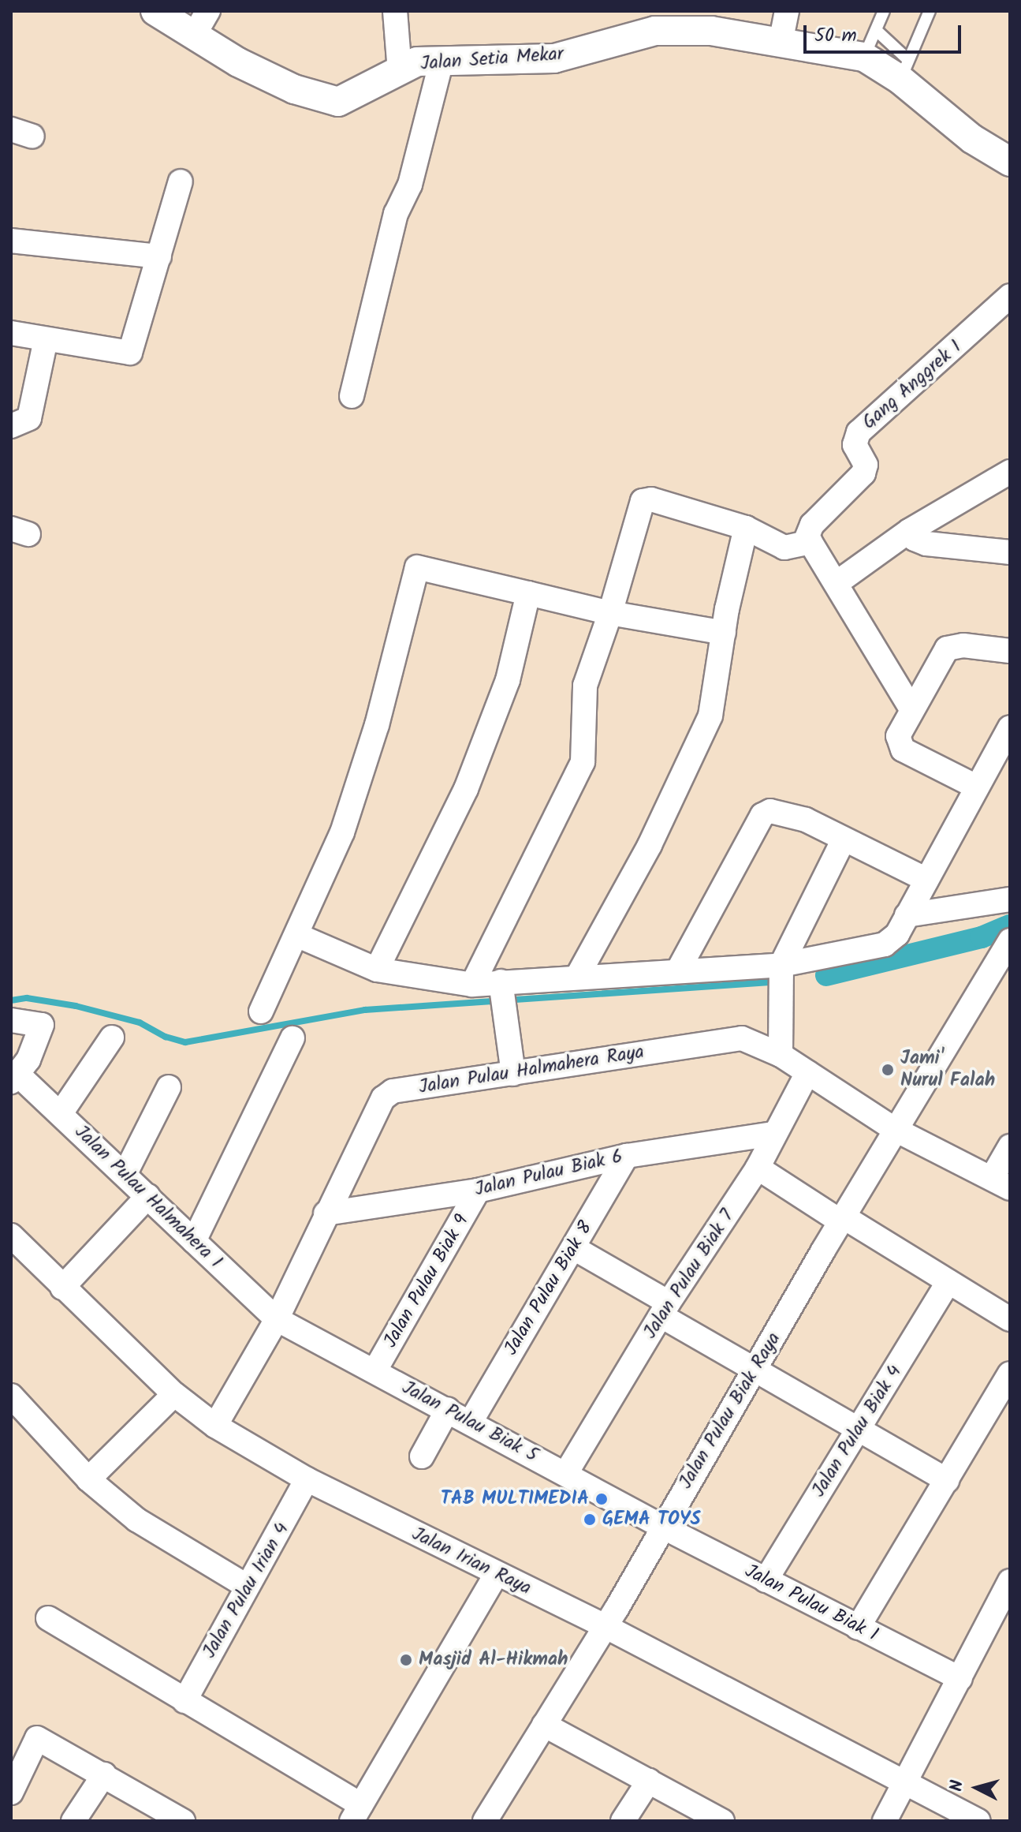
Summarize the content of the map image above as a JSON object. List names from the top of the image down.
{
  "streets": {
    "street": [
      "Jalan Setia Mekar",
      "Gang Anggrek 1",
      "Jalan Pulau Halmahera Raya",
      "Jalan Pulau Biak 6",
      "Jalan Pulau Halmahera 1",
      "Jalan Pulau Biak 7",
      "Jalan Pulau Biak 9",
      "Jalan Pulau Biak 8",
      "Jalan Pulau Biak Raya",
      "Jalan Pulau Biak 5",
      "Jalan Pulau Biak 4",
      "Jalan Irian Raya",
      "Jalan Pulau Irian 4",
      "Jalan Pulau Biak 1"
    ]
  },
  "crossings": [
    ["Jalan Pulau Halmahera Raya", "Jalan Pulau Biak 6"],
    ["Jalan Pulau Halmahera Raya", "Jalan Pulau Halmahera 1"],
    ["Jalan Pulau Halmahera Raya", "Jalan Pulau Biak 7"],
    ["Jalan Pulau Halmahera Raya", "Jalan Pulau Biak Raya"],
    ["Jalan Pulau Halmahera Raya", "Jalan Pulau Biak 5"],
    ["Jalan Pulau Halmahera Raya", "Jalan Irian Raya"],
    ["Jalan Pulau Biak 6", "Jalan Pulau Biak 7"],
    ["Jalan Pulau Biak 6", "Jalan Pulau Biak 9"],
    ["Jalan Pulau Biak 6", "Jalan Pulau Biak 8"],
    ["Jalan Pulau Halmahera 1", "Jalan Pulau Biak 5"],
    ["Jalan Pulau Biak 7", "Jalan Pulau Biak 5"],
    ["Jalan Pulau Biak 9", "Jalan Pulau Biak 5"],
    ["Jalan Pulau Biak 8", "Jalan Pulau Biak 5"],
    ["Jalan Pulau Biak Raya", "Jalan Pulau Biak 5"],
    ["Jalan Pulau Biak Raya", "Jalan Irian Raya"],
    ["Jalan Pulau Biak Raya", "Jalan Pulau Biak 1"],
    ["Jalan Pulau Biak 5", "Jalan Pulau Biak 1"],
    ["Jalan Pulau Biak 4", "Jalan Pulau Biak 1"],
    ["Jalan Irian Raya", "Jalan Pulau Irian 4"]
  ],
  "places": [
    "Jami' Nurul Falah",
    "TAB MULTIMEDIA",
    "GEMA TOYS",
    "Masjid Al-Hikmah"
  ],
  "scale_bar": "50 m",
  "north": "left"
}
